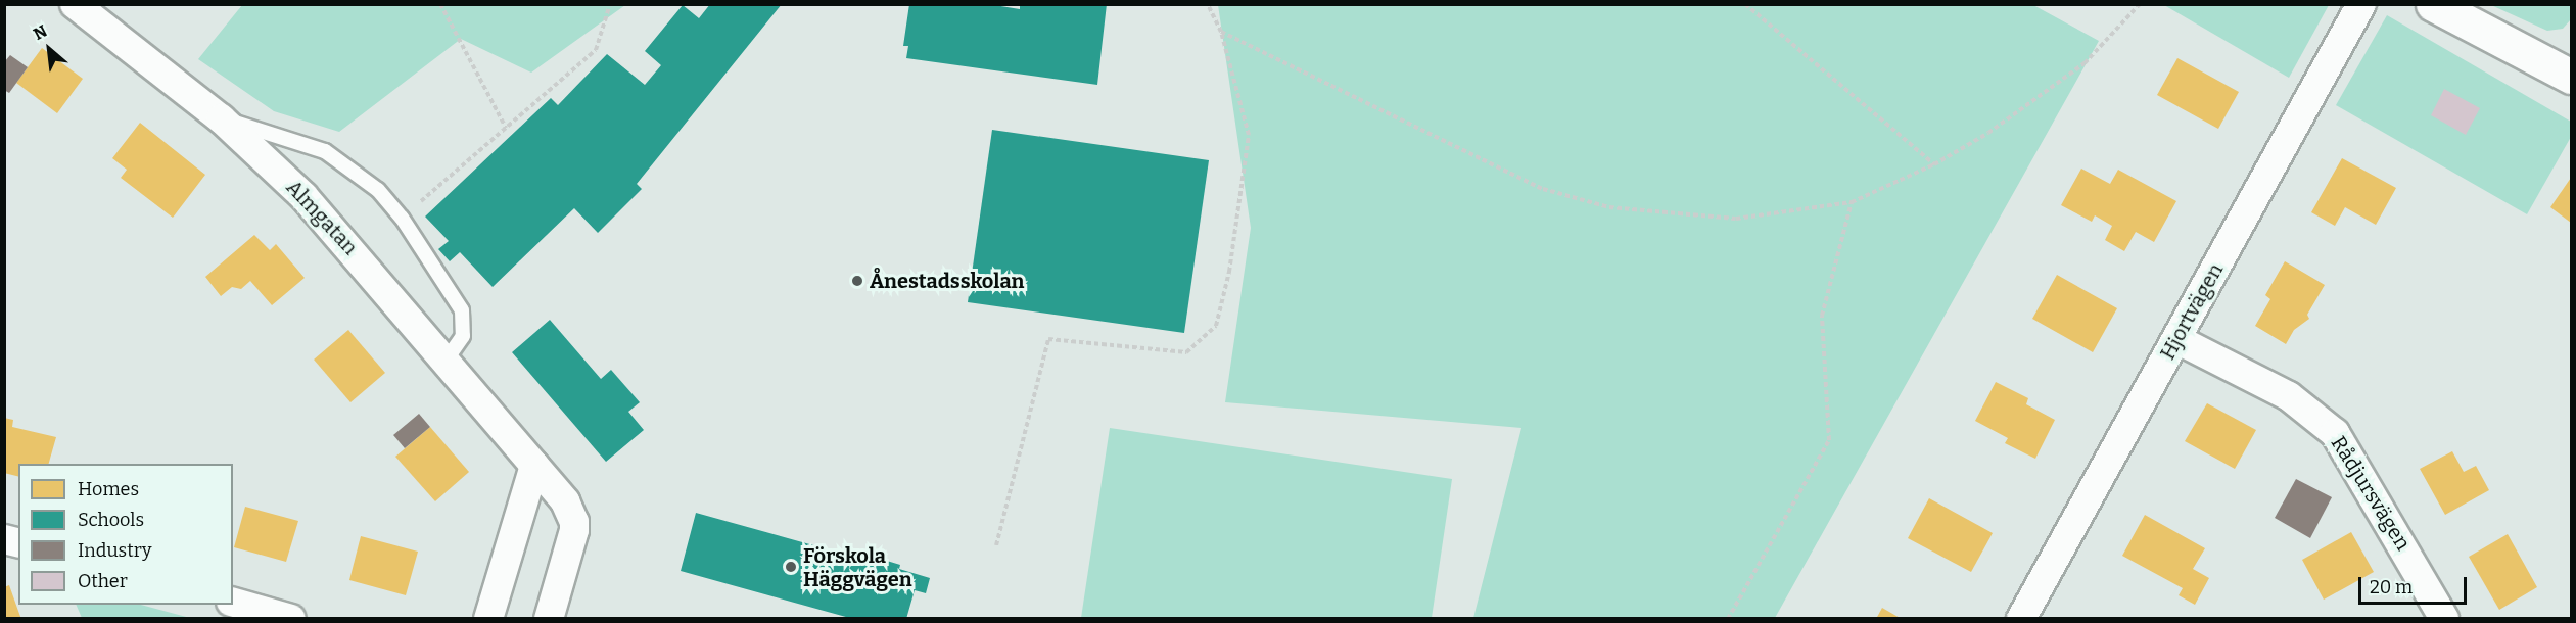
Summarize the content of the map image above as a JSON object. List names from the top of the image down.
{
  "streets": {
    "street": ["Almgatan", "Hjortvägen", "Rådjursvägen"]
  },
  "crossings": [
    ["Hjortvägen", "Rådjursvägen"]
  ],
  "places": ["Ånestadsskolan", "Förskola Häggvägen"],
  "legend": [
    "Homes",
    "Schools",
    "Industry",
    "Other"
  ],
  "scale_bar": "20 m",
  "north": "top left"
}
